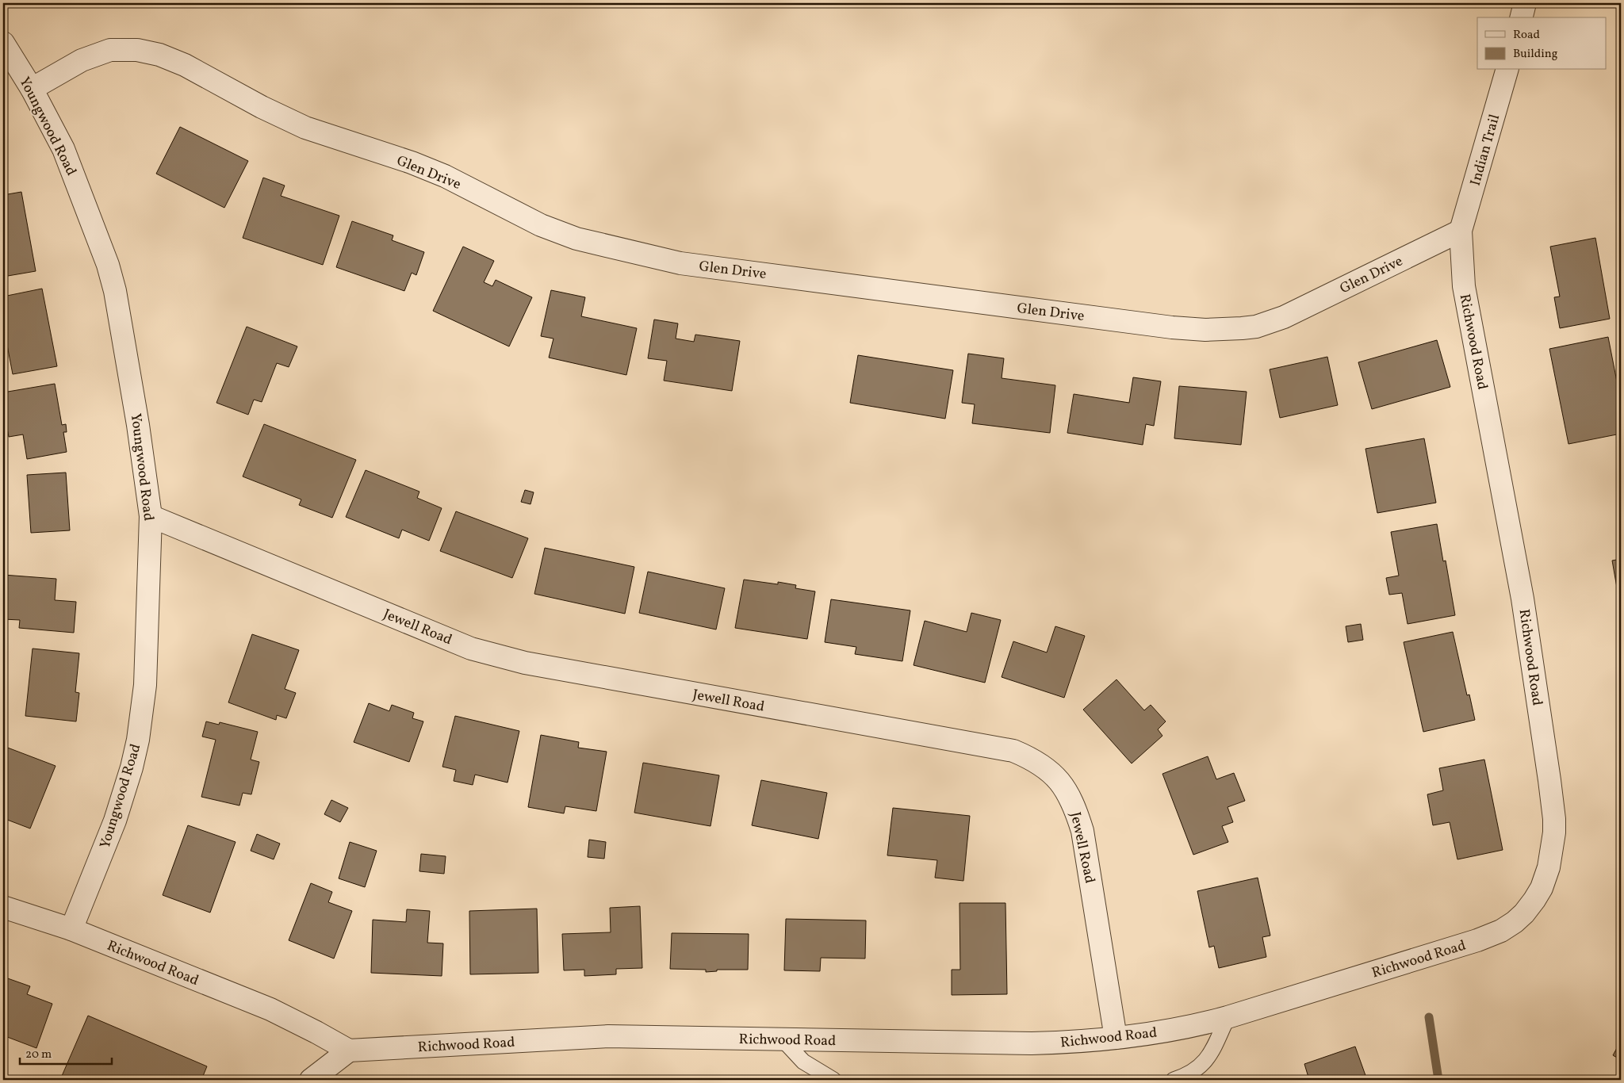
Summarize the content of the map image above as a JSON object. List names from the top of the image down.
{
  "streets": {
    "street": [
      "Youngwood Road",
      "Indian Trail",
      "Glen Drive",
      "Richwood Road",
      "Jewell Road"
    ]
  },
  "crossings": [
    ["Youngwood Road", "Glen Drive"],
    ["Youngwood Road", "Richwood Road"],
    ["Youngwood Road", "Jewell Road"],
    ["Indian Trail", "Glen Drive"],
    ["Indian Trail", "Richwood Road"],
    ["Glen Drive", "Richwood Road"],
    ["Richwood Road", "Jewell Road"]
  ],
  "legend": ["Road", "Building"],
  "scale_bar": "20 m"
}
